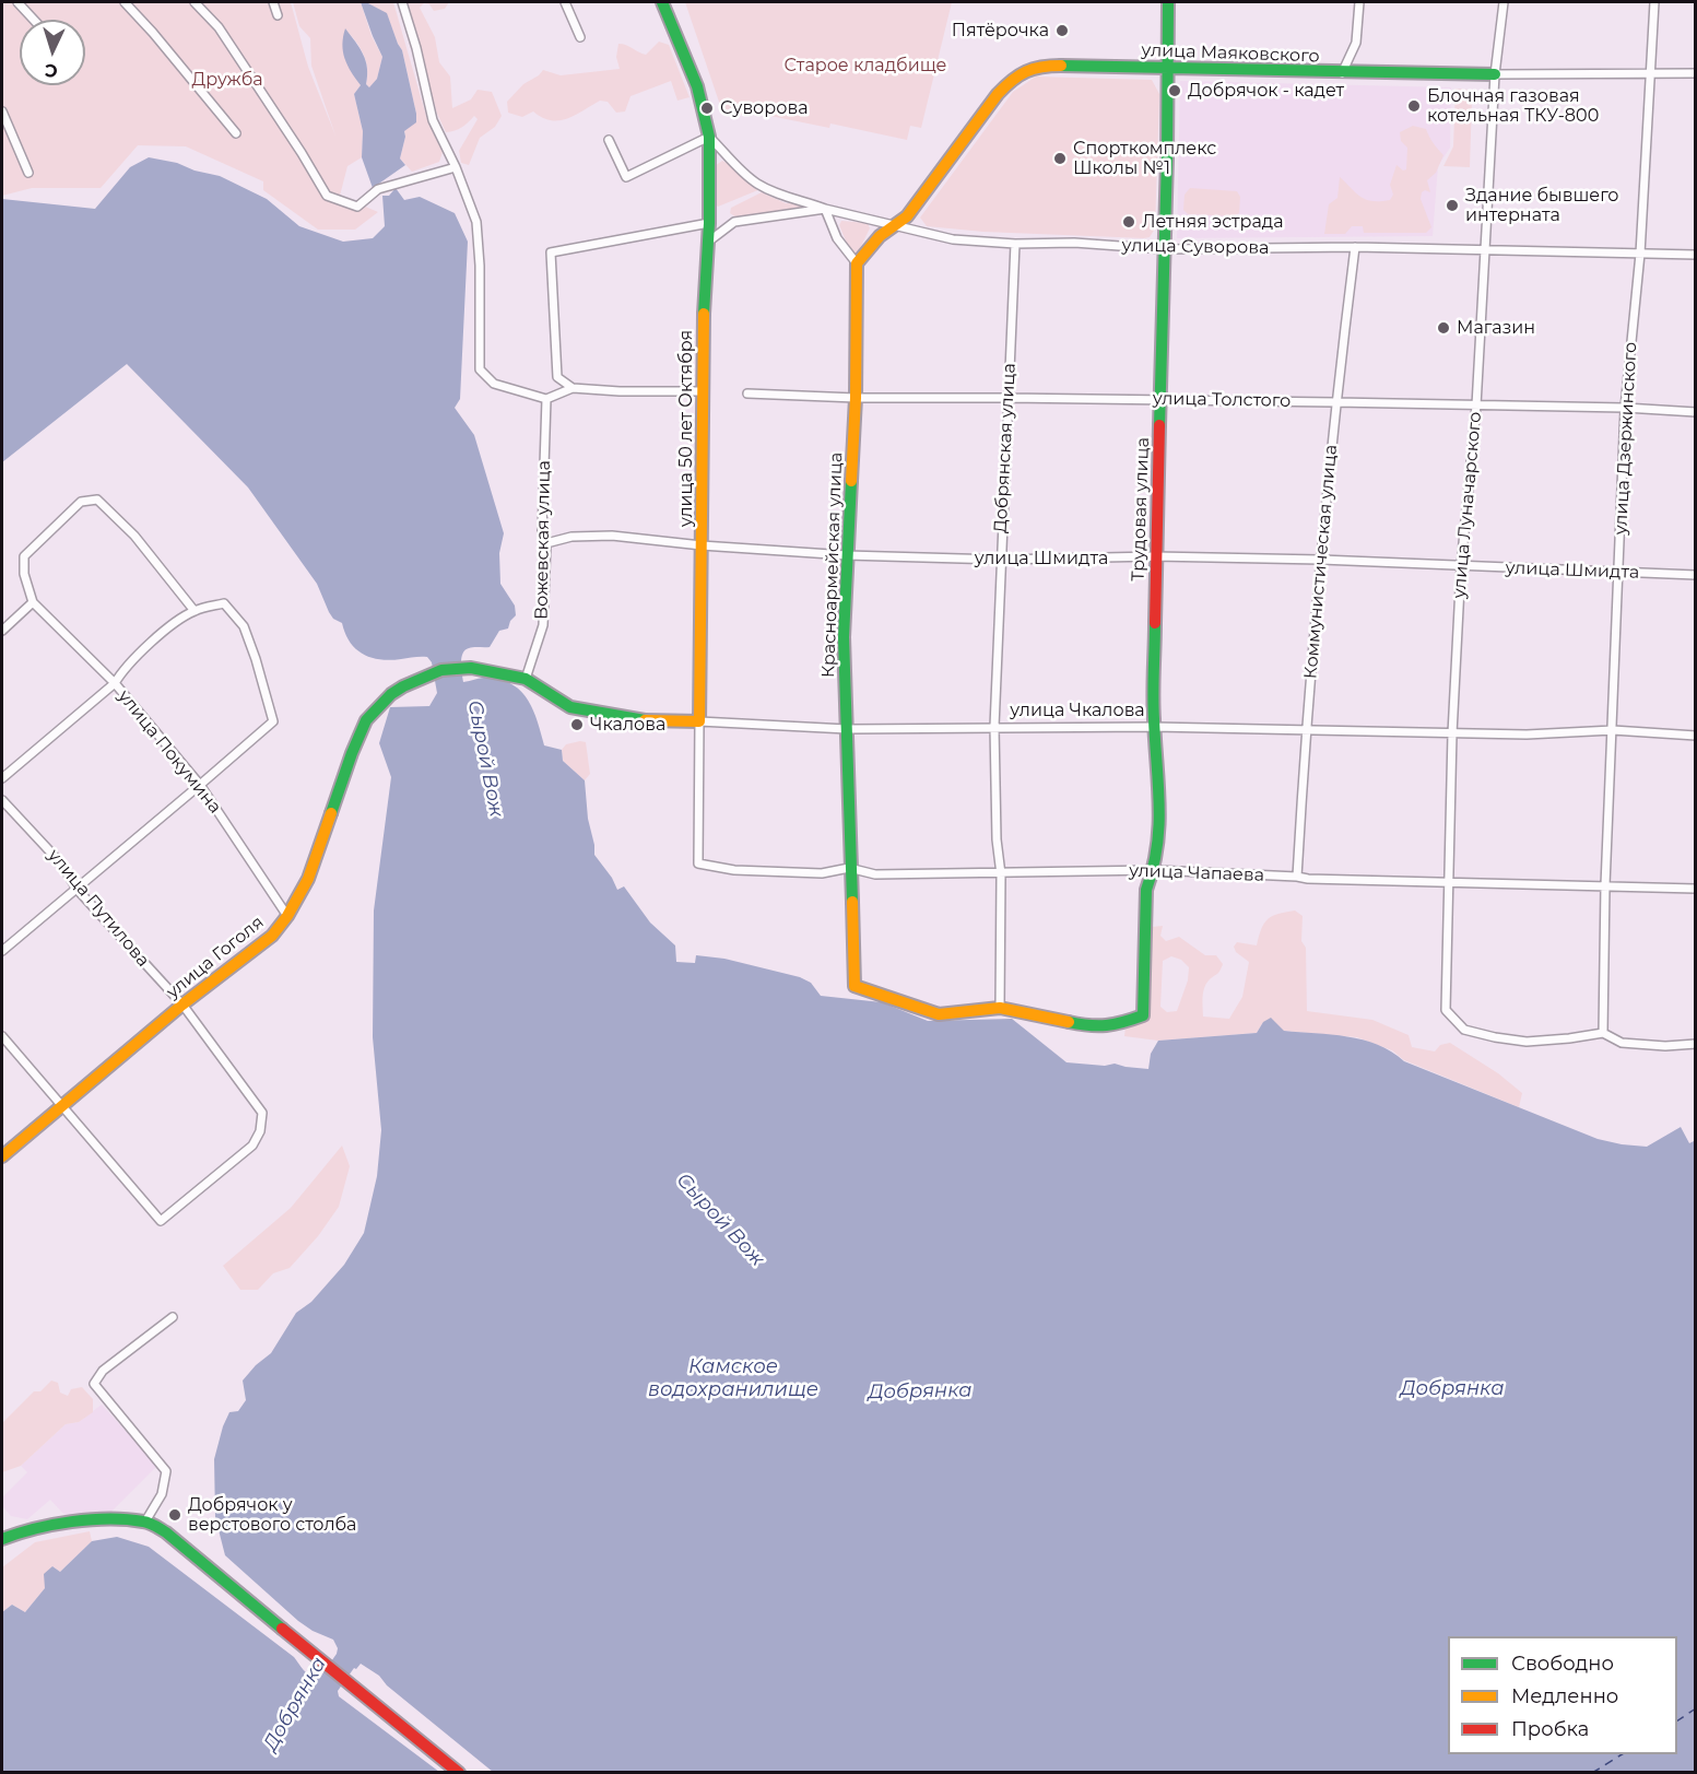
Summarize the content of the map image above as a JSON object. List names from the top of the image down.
{
  "streets": {
    "street": [
      "улица Маяковского",
      "улица Суворова",
      "улица Толстого",
      "улица 50 лет Октября",
      "улица Дзержинского",
      "Добрянская улица",
      "улица Луначарского",
      "Трудовая улица",
      "Вожевская улица",
      "улица Шмидта",
      "Коммунистическая улица",
      "Красноармейская улица",
      "улица Чкалова",
      "улица Покумина",
      "улица Чапаева",
      "улица Путилова",
      "улица Гоголя"
    ]
  },
  "crossings": [
    ["улица Маяковского", "улица Суворова"],
    ["улица Маяковского", "улица Дзержинского"],
    ["улица Маяковского", "улица Луначарского"],
    ["улица Маяковского", "Трудовая улица"],
    ["улица Маяковского", "Красноармейская улица"],
    ["улица Суворова", "улица 50 лет Октября"],
    ["улица Суворова", "улица Дзержинского"],
    ["улица Суворова", "Добрянская улица"],
    ["улица Суворова", "улица Луначарского"],
    ["улица Суворова", "Трудовая улица"],
    ["улица Суворова", "Коммунистическая улица"],
    ["улица Толстого", "улица Дзержинского"],
    ["улица Толстого", "Добрянская улица"],
    ["улица Толстого", "улица Луначарского"],
    ["улица Толстого", "Трудовая улица"],
    ["улица Толстого", "Коммунистическая улица"],
    ["улица Толстого", "Красноармейская улица"],
    ["улица 50 лет Октября", "улица Шмидта"],
    ["улица 50 лет Октября", "улица Чкалова"],
    ["улица 50 лет Октября", "улица Чапаева"],
    ["улица Дзержинского", "улица Луначарского"],
    ["улица Дзержинского", "улица Шмидта"],
    ["улица Дзержинского", "улица Чкалова"],
    ["улица Дзержинского", "улица Чапаева"],
    ["Добрянская улица", "Трудовая улица"],
    ["Добрянская улица", "улица Шмидта"],
    ["Добрянская улица", "Красноармейская улица"],
    ["Добрянская улица", "улица Чкалова"],
    ["Добрянская улица", "улица Чапаева"],
    ["улица Луначарского", "улица Шмидта"],
    ["улица Луначарского", "улица Чкалова"],
    ["улица Луначарского", "улица Чапаева"],
    ["Трудовая улица", "улица Шмидта"],
    ["Трудовая улица", "Красноармейская улица"],
    ["Трудовая улица", "улица Чкалова"],
    ["Трудовая улица", "улица Чапаева"],
    ["Вожевская улица", "улица Шмидта"],
    ["Вожевская улица", "улица Чкалова"],
    ["улица Шмидта", "Коммунистическая улица"],
    ["улица Шмидта", "Красноармейская улица"],
    ["Коммунистическая улица", "улица Чкалова"],
    ["Коммунистическая улица", "улица Чапаева"],
    ["Красноармейская улица", "улица Чкалова"],
    ["Красноармейская улица", "улица Чапаева"],
    ["улица Чкалова", "улица Гоголя"],
    ["улица Покумина", "улица Гоголя"],
    ["улица Путилова", "улица Гоголя"]
  ],
  "water": ["Сырой Вож", "Камское водохранилище", "Добрянка"],
  "parks": ["Старое кладбище", "Дружба"],
  "places": [
    "Пятёрочка",
    "Добрячок - кадет",
    "Блочная газовая котельная ТКУ-800",
    "Суворова",
    "Спорткомплекс Школы №1",
    "Здание бывшего интерната",
    "Летняя эстрада",
    "Магазин",
    "Чкалова",
    "Добрячок у верстового столба"
  ],
  "legend": ["Свободно", "Медленно", "Пробка"],
  "north": "bottom"
}
